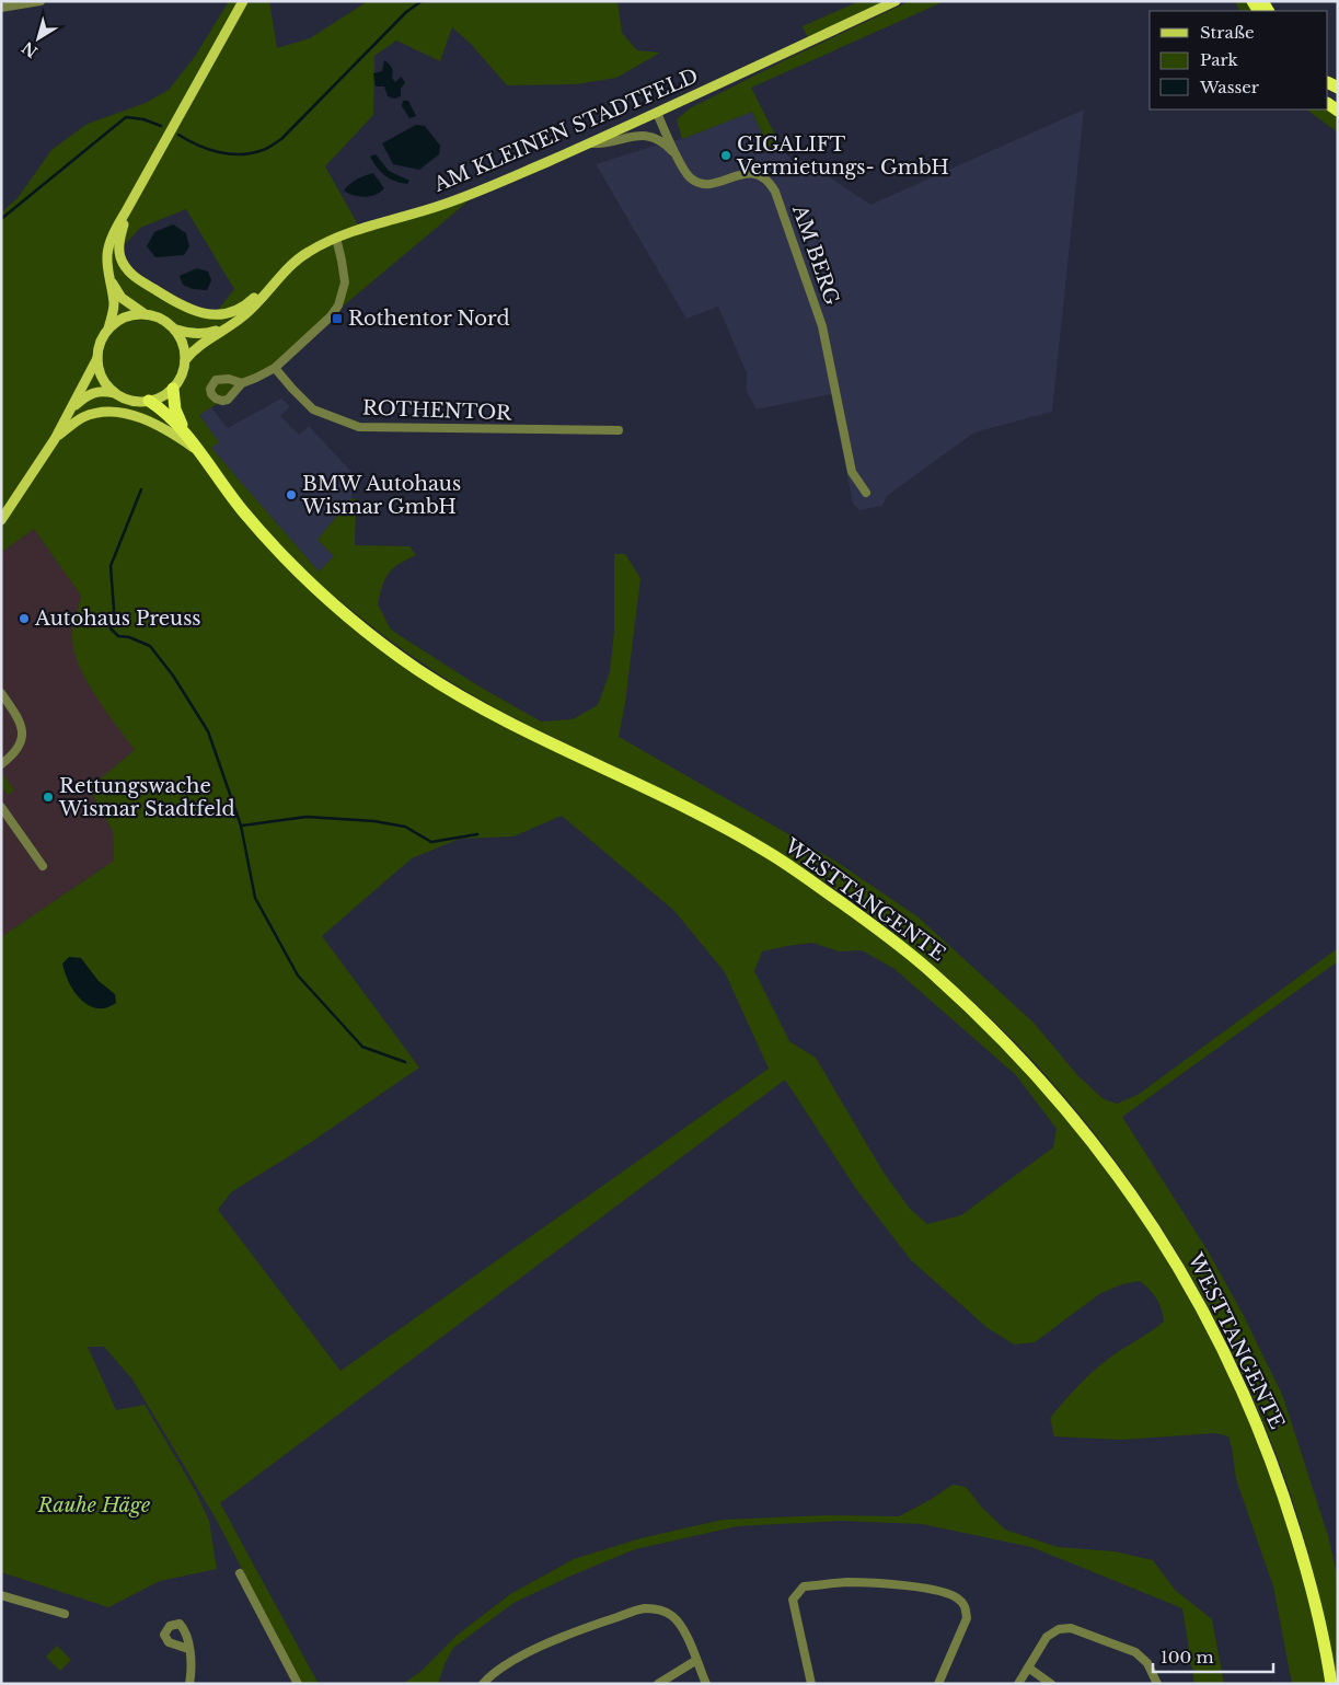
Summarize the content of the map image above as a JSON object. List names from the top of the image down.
{
  "streets": {
    "highway": ["WESTTANGENTE"],
    "main road": ["AM KLEINEN STADTFELD"],
    "street": ["AM BERG", "ROTHENTOR"]
  },
  "crossings": [
    ["AM KLEINEN STADTFELD", "AM BERG"]
  ],
  "parks": ["Rauhe Häge"],
  "places": {
    "other": [
      "GIGALIFT Vermietungs- GmbH",
      "BMW Autohaus Wismar GmbH",
      "Autohaus Preuss",
      "Rettungswache Wismar Stadtfeld"
    ],
    "transit": ["Rothentor Nord"]
  },
  "legend": ["Straße", "Park", "Wasser"],
  "scale_bar": "100 m",
  "north": "bottom left"
}
